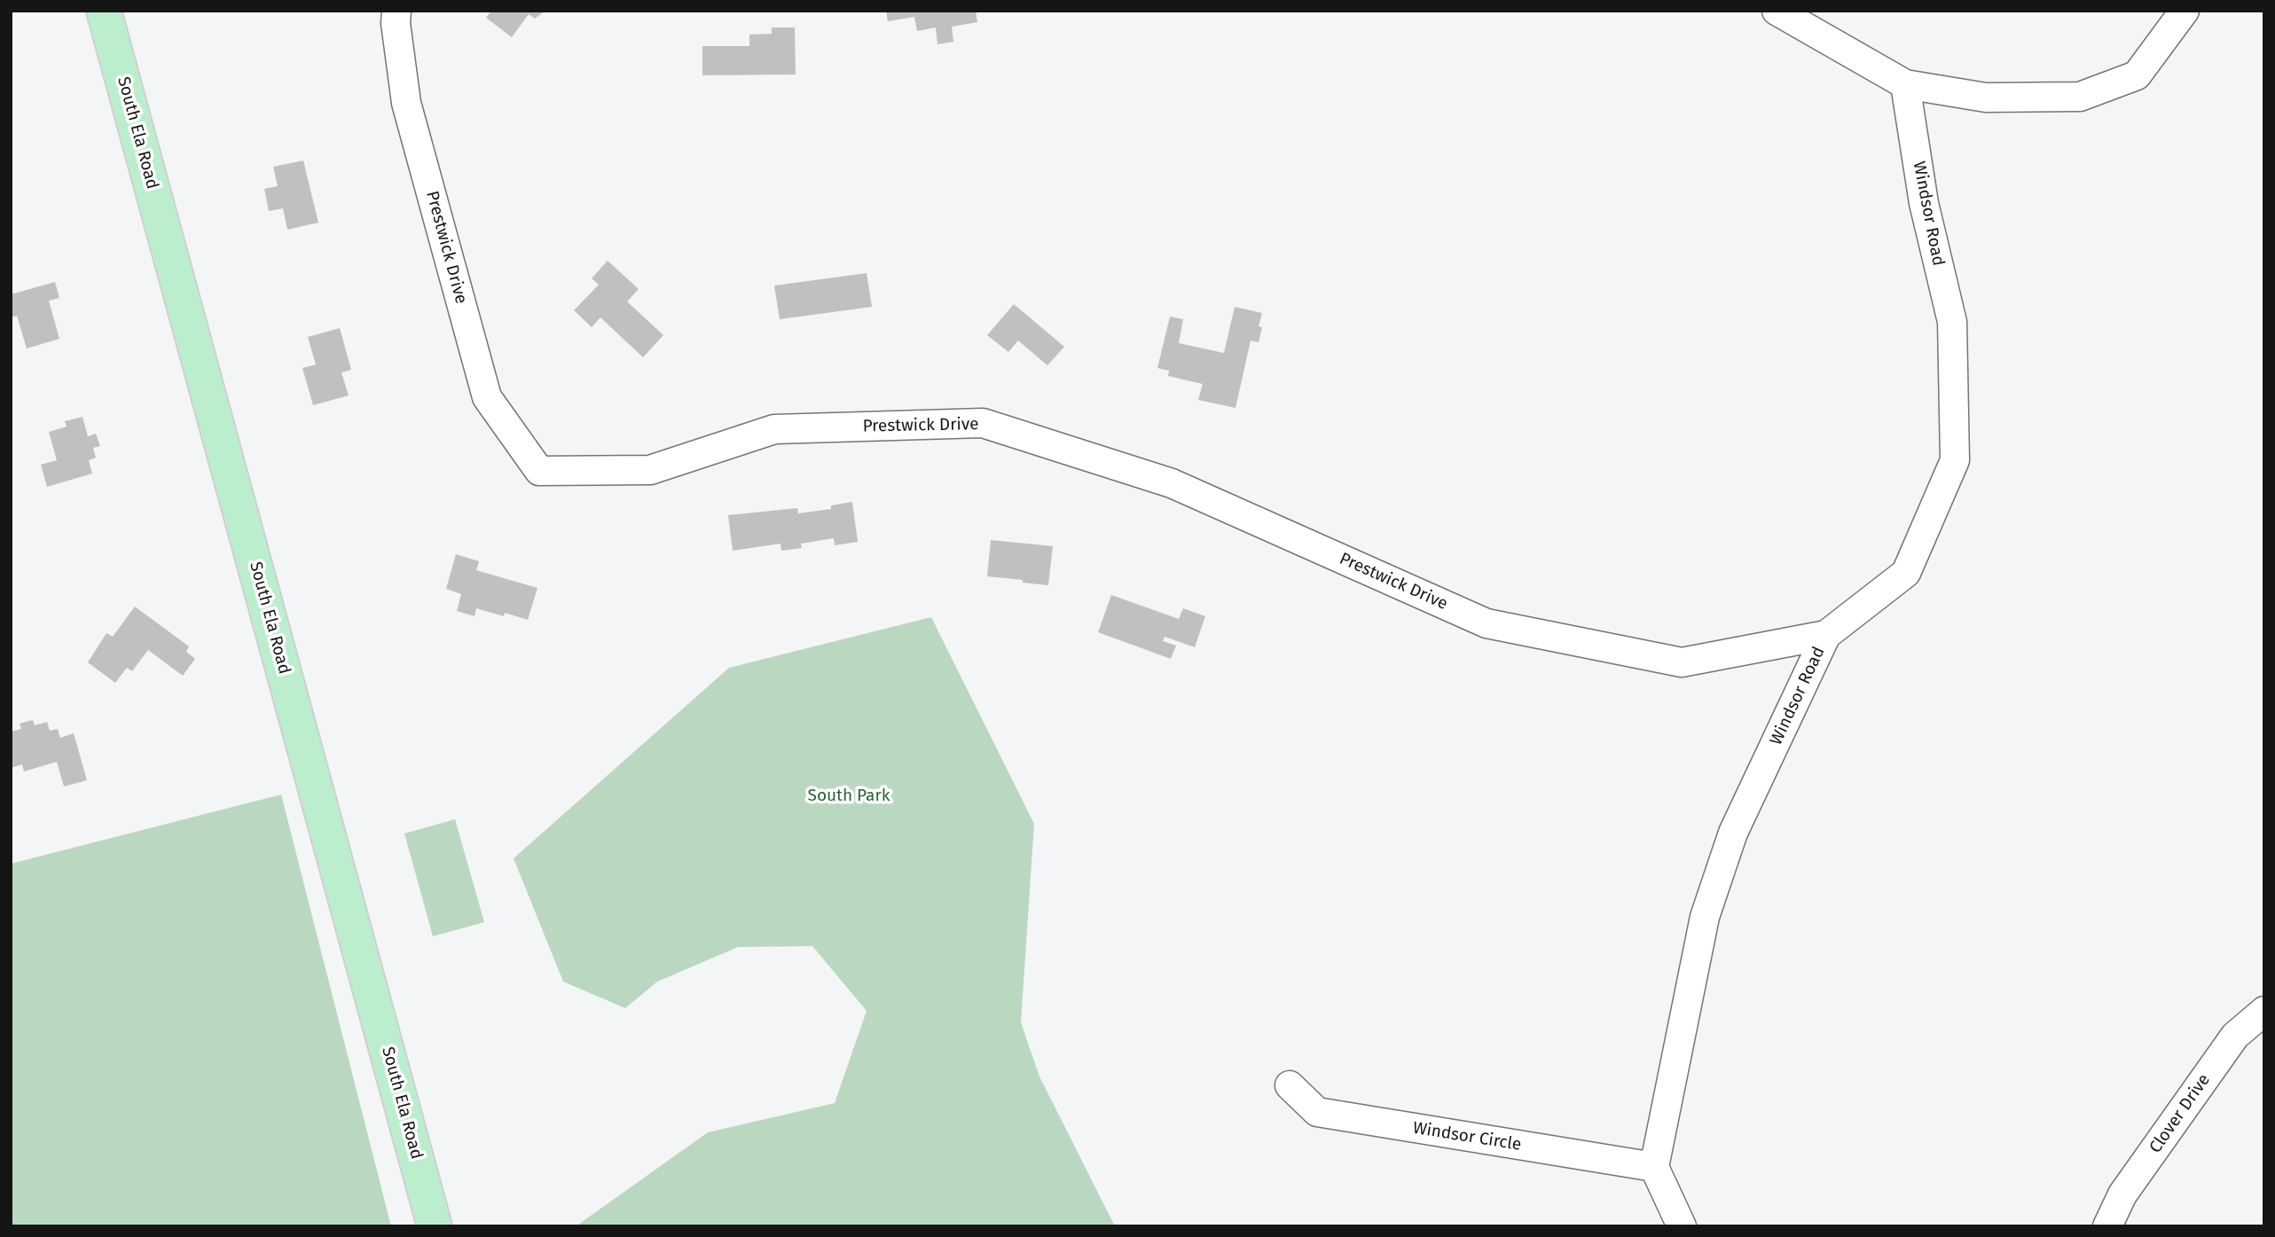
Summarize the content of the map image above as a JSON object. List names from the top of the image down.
{
  "streets": {
    "main road": ["South Ela Road"],
    "street": [
      "Windsor Road",
      "Prestwick Drive",
      "Clover Drive",
      "Windsor Circle"
    ]
  },
  "crossings": [
    ["Windsor Road", "Prestwick Drive"],
    ["Windsor Road", "Windsor Circle"]
  ],
  "parks": ["South Park"]
}
